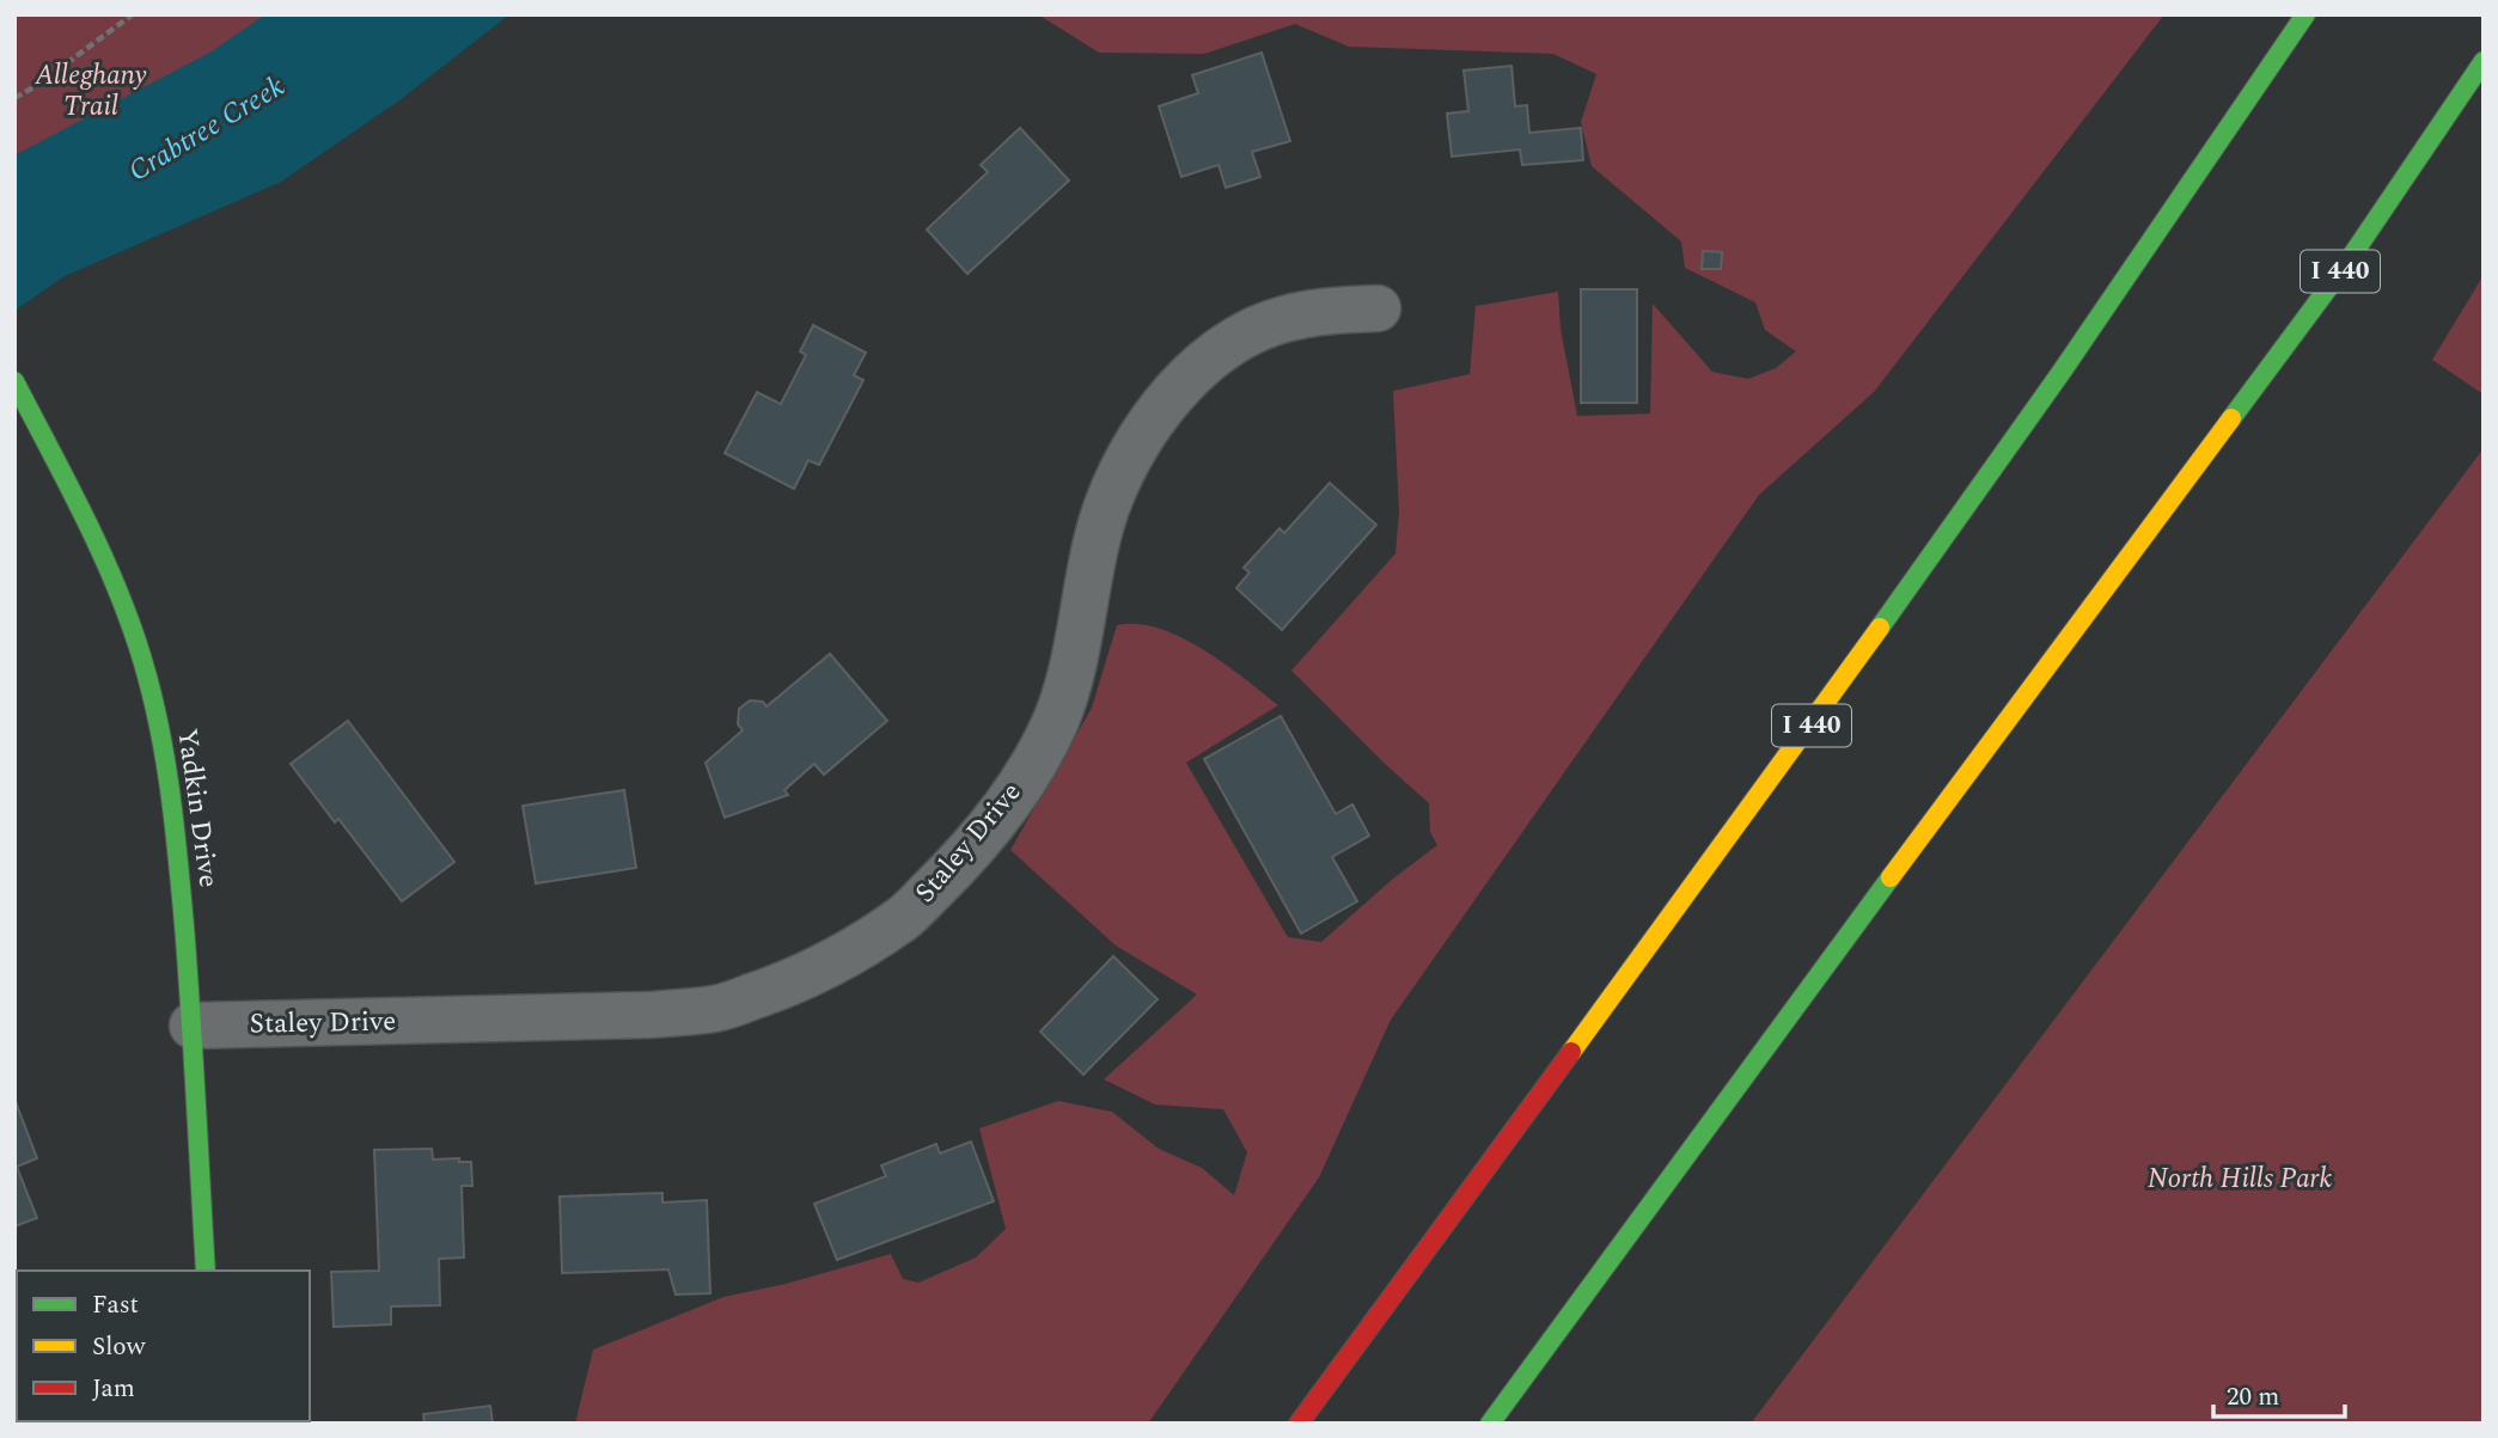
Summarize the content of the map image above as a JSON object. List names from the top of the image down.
{
  "streets": {
    "main road": ["I 440", "Yadkin Drive"],
    "street": ["Staley Drive"]
  },
  "crossings": [
    ["Yadkin Drive", "Staley Drive"]
  ],
  "water": ["Crabtree Creek"],
  "parks": ["Alleghany Trail", "North Hills Park"],
  "legend": ["Fast", "Slow", "Jam"],
  "scale_bar": "20 m"
}
